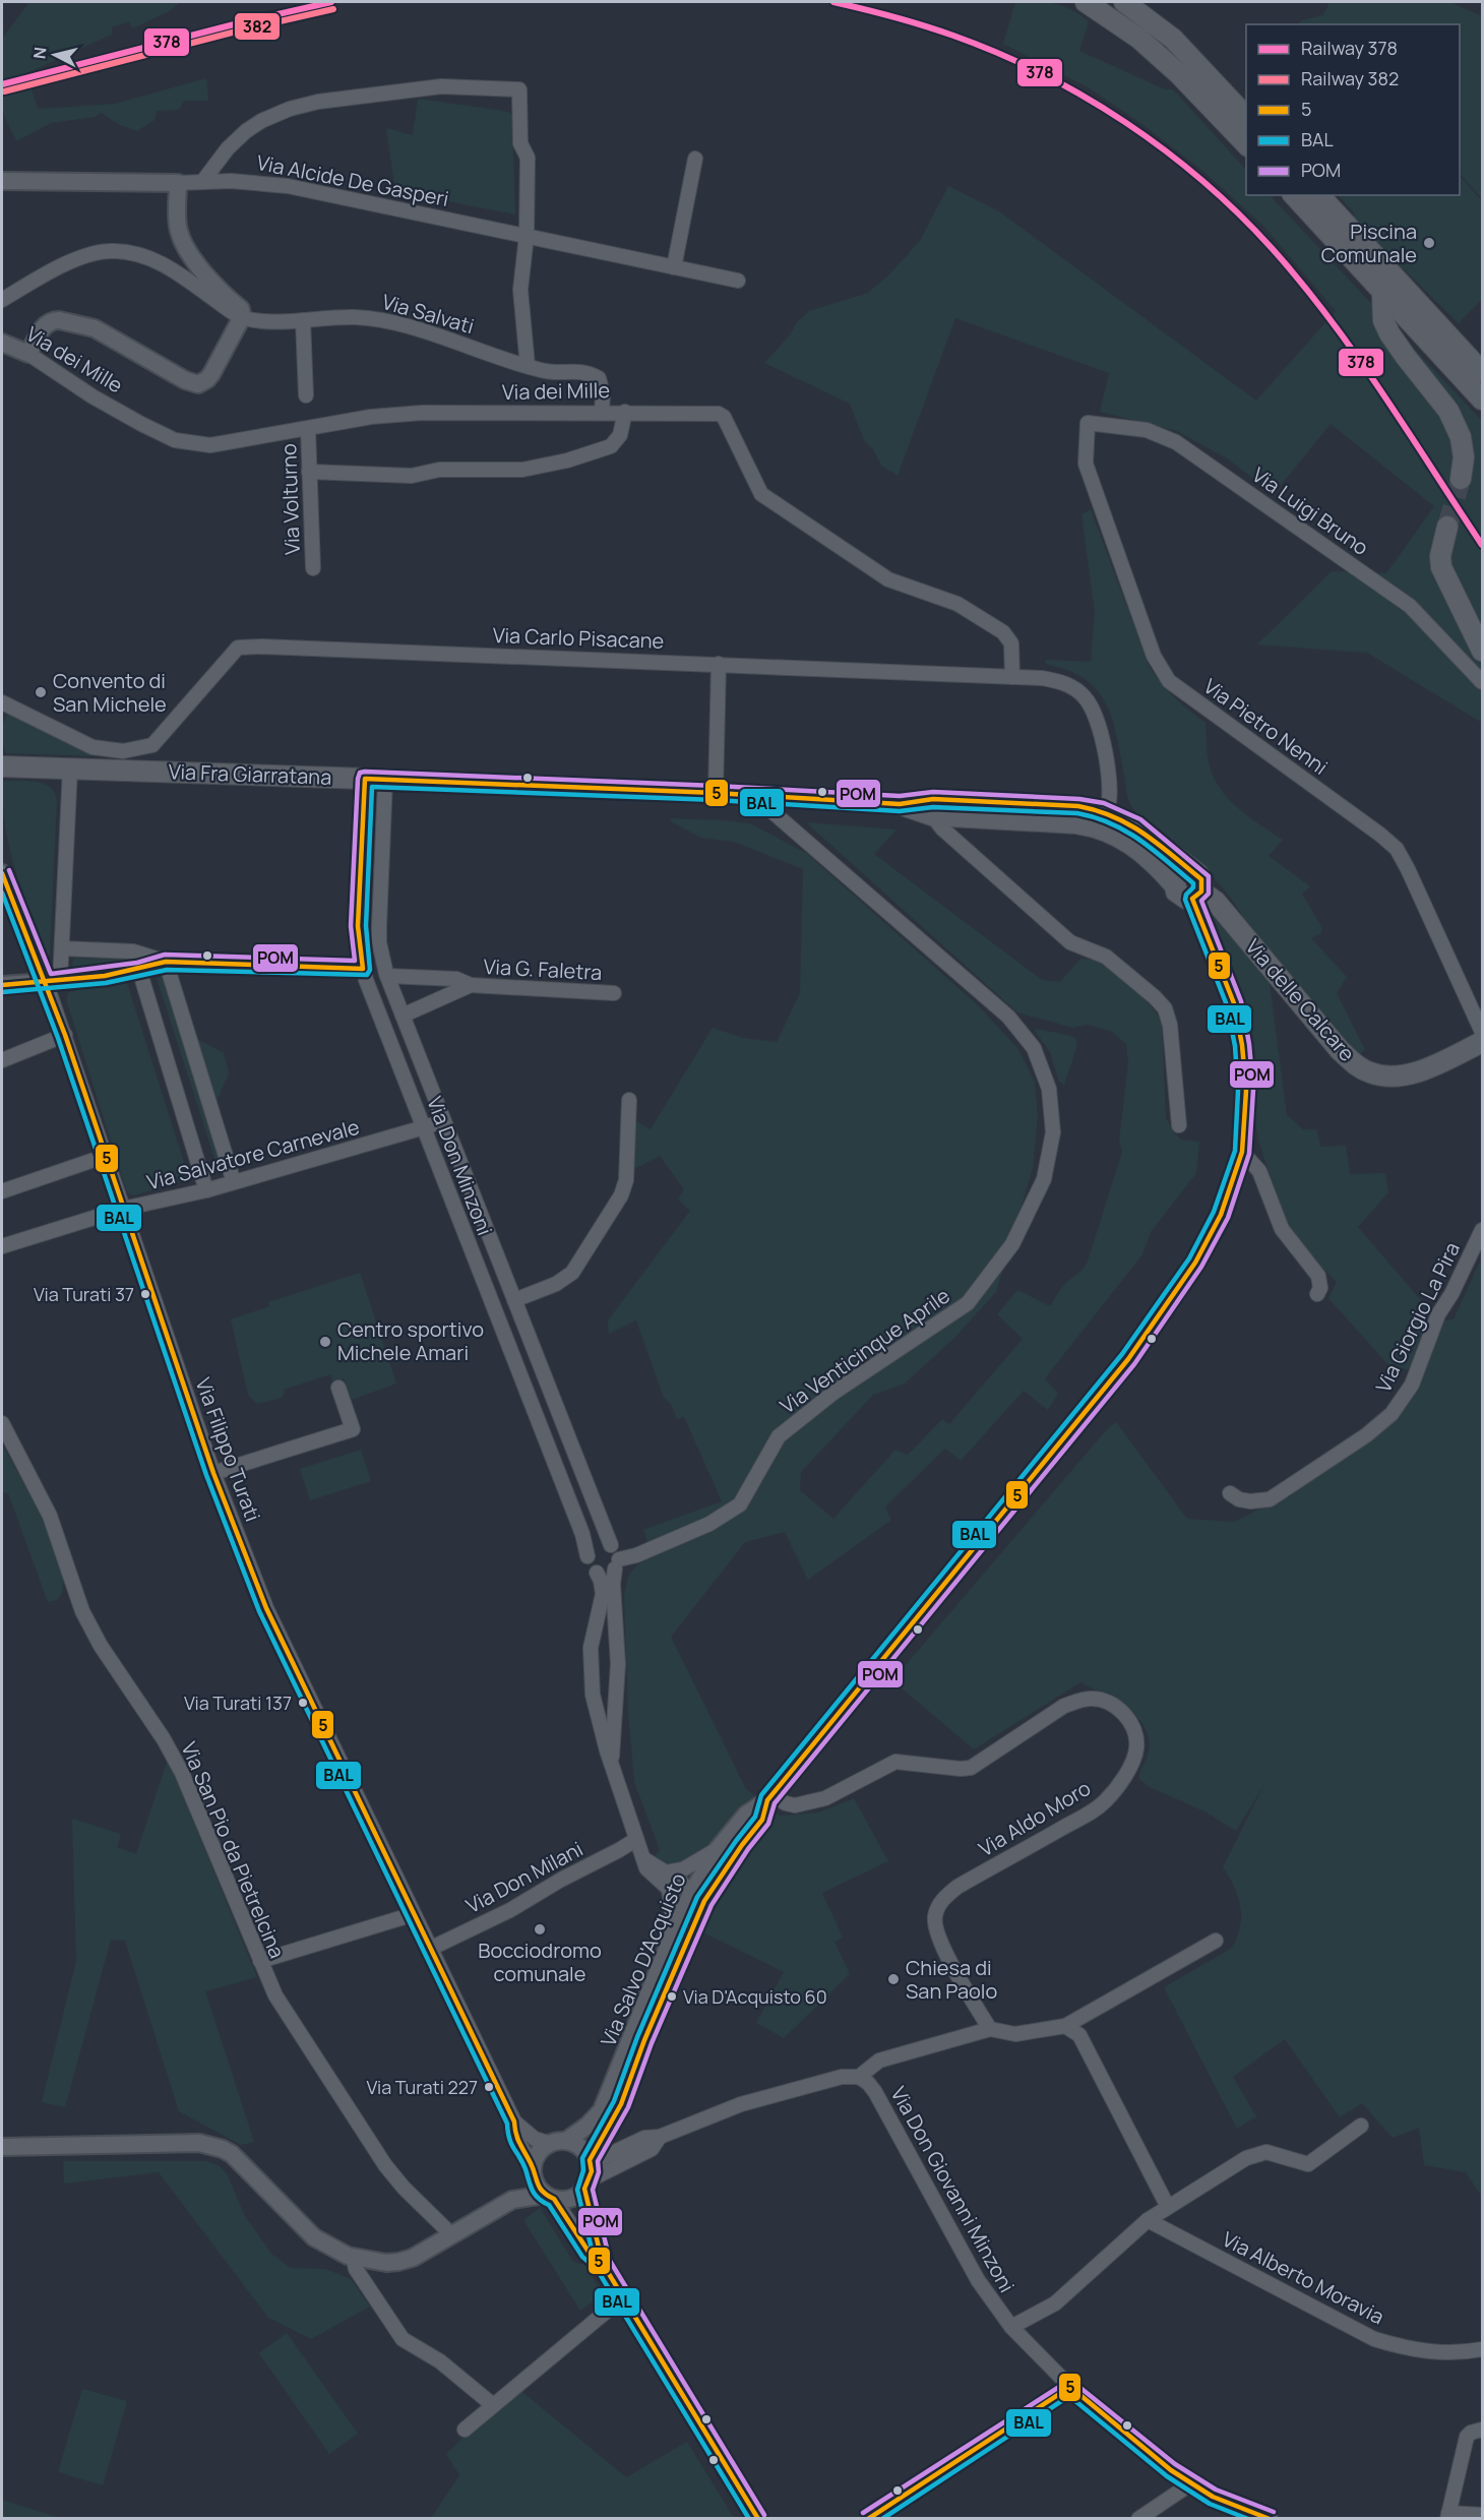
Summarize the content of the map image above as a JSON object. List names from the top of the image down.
{
  "streets": {
    "main road": ["Via Fra Giarratana", "Via delle Calcare"],
    "street": [
      "Via Alcide De Gasperi",
      "Via Salvati",
      "Via dei Mille",
      "Via Volturno",
      "Via Luigi Bruno",
      "Via Carlo Pisacane",
      "Via Pietro Nenni",
      "Via G. Faletra",
      "Via Salvatore Carnevale",
      "Via Don Minzoni",
      "Via Giorgio La Pira",
      "Via Venticinque Aprile",
      "Via Filippo Turati",
      "Via Aldo Moro",
      "Via San Pio da Pietrelcina",
      "Via Don Milani",
      "Via Salvo D'Acquisto",
      "Via Don Giovanni Minzoni",
      "Via Alberto Moravia"
    ]
  },
  "crossings": [
    ["Via Salvati", "Via dei Mille"],
    ["Via dei Mille", "Via Volturno"],
    ["Via dei Mille", "Via Carlo Pisacane"],
    ["Via Luigi Bruno", "Via Pietro Nenni"],
    ["Via Carlo Pisacane", "Via Fra Giarratana"],
    ["Via Fra Giarratana", "Via delle Calcare"],
    ["Via Fra Giarratana", "Via Don Minzoni"],
    ["Via Fra Giarratana", "Via Venticinque Aprile"],
    ["Via Fra Giarratana", "Via Salvo D'Acquisto"],
    ["Via G. Faletra", "Via Don Minzoni"],
    ["Via delle Calcare", "Via Salvo D'Acquisto"],
    ["Via Salvatore Carnevale", "Via Don Minzoni"],
    ["Via Salvatore Carnevale", "Via Filippo Turati"],
    ["Via Don Minzoni", "Via Venticinque Aprile"],
    ["Via Don Minzoni", "Via Don Milani"],
    ["Via Filippo Turati", "Via Don Milani"],
    ["Via Filippo Turati", "Via Salvo D'Acquisto"],
    ["Via Aldo Moro", "Via Salvo D'Acquisto"]
  ],
  "places": [
    "Piscina Comunale",
    "Convento di San Michele",
    "Via Turati 37",
    "Centro sportivo Michele Amari",
    "Via Turati 137",
    "Bocciodromo comunale",
    "Chiesa di San Paolo",
    "Via D'Acquisto 60",
    "Via Turati 227"
  ],
  "lines": [
    "rail line 378",
    "rail line 382",
    "transit line POM",
    "transit line 5",
    "transit line BAL"
  ],
  "legend": [
    "Railway 378",
    "Railway 382",
    "5",
    "BAL",
    "POM"
  ],
  "north": "left"
}
